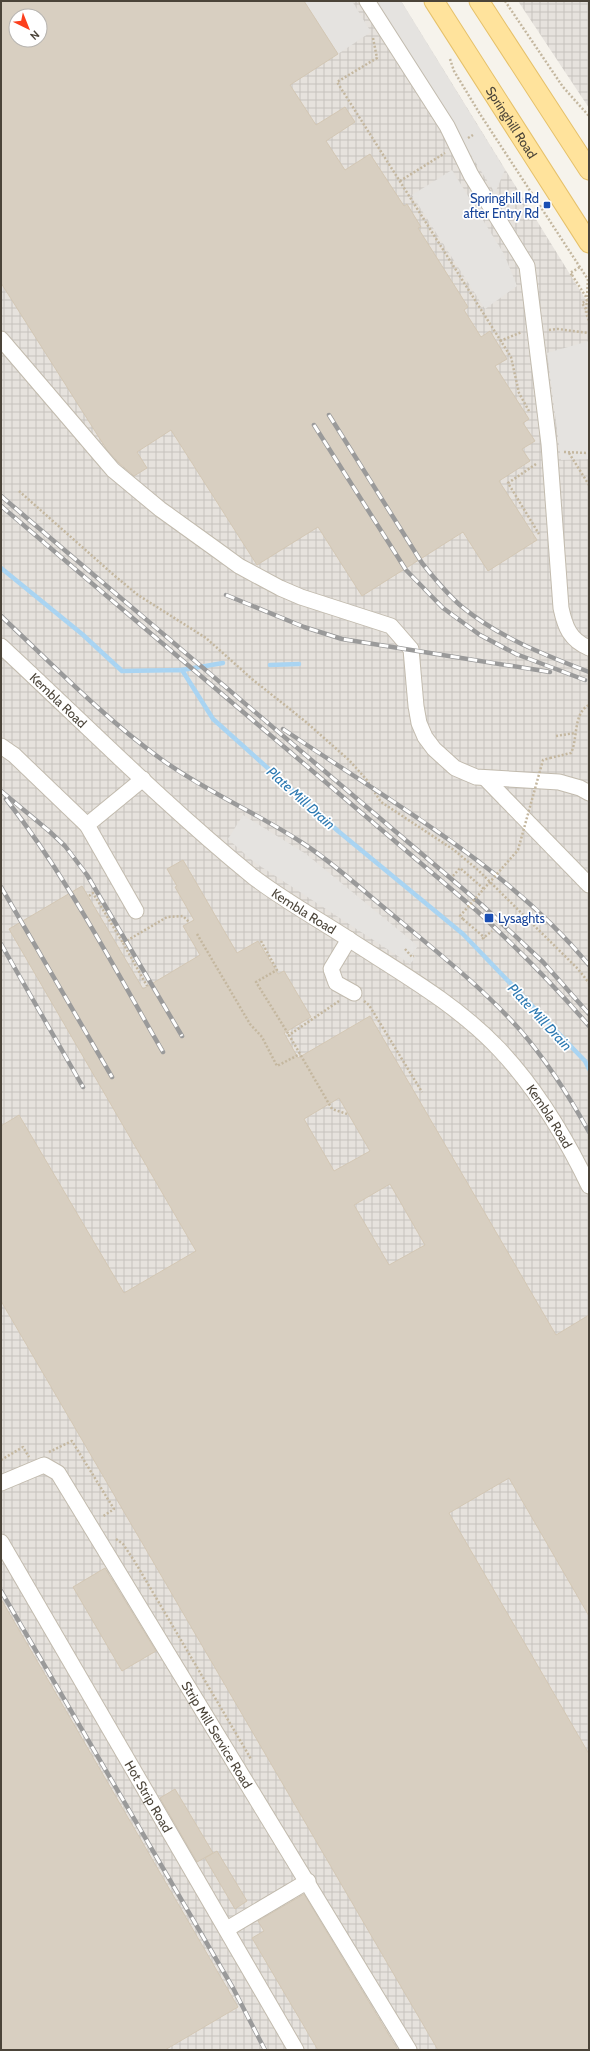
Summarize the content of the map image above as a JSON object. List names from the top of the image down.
{
  "streets": {
    "main road": ["Springhill Road"],
    "street": ["Kembla Road", "Strip Mill Service Road", "Hot Strip Road"]
  },
  "water": ["Plate Mill Drain"],
  "places": {
    "transit": ["Springhill Rd after Entry Rd", "Lysaghts"]
  },
  "north": "bottom right"
}
